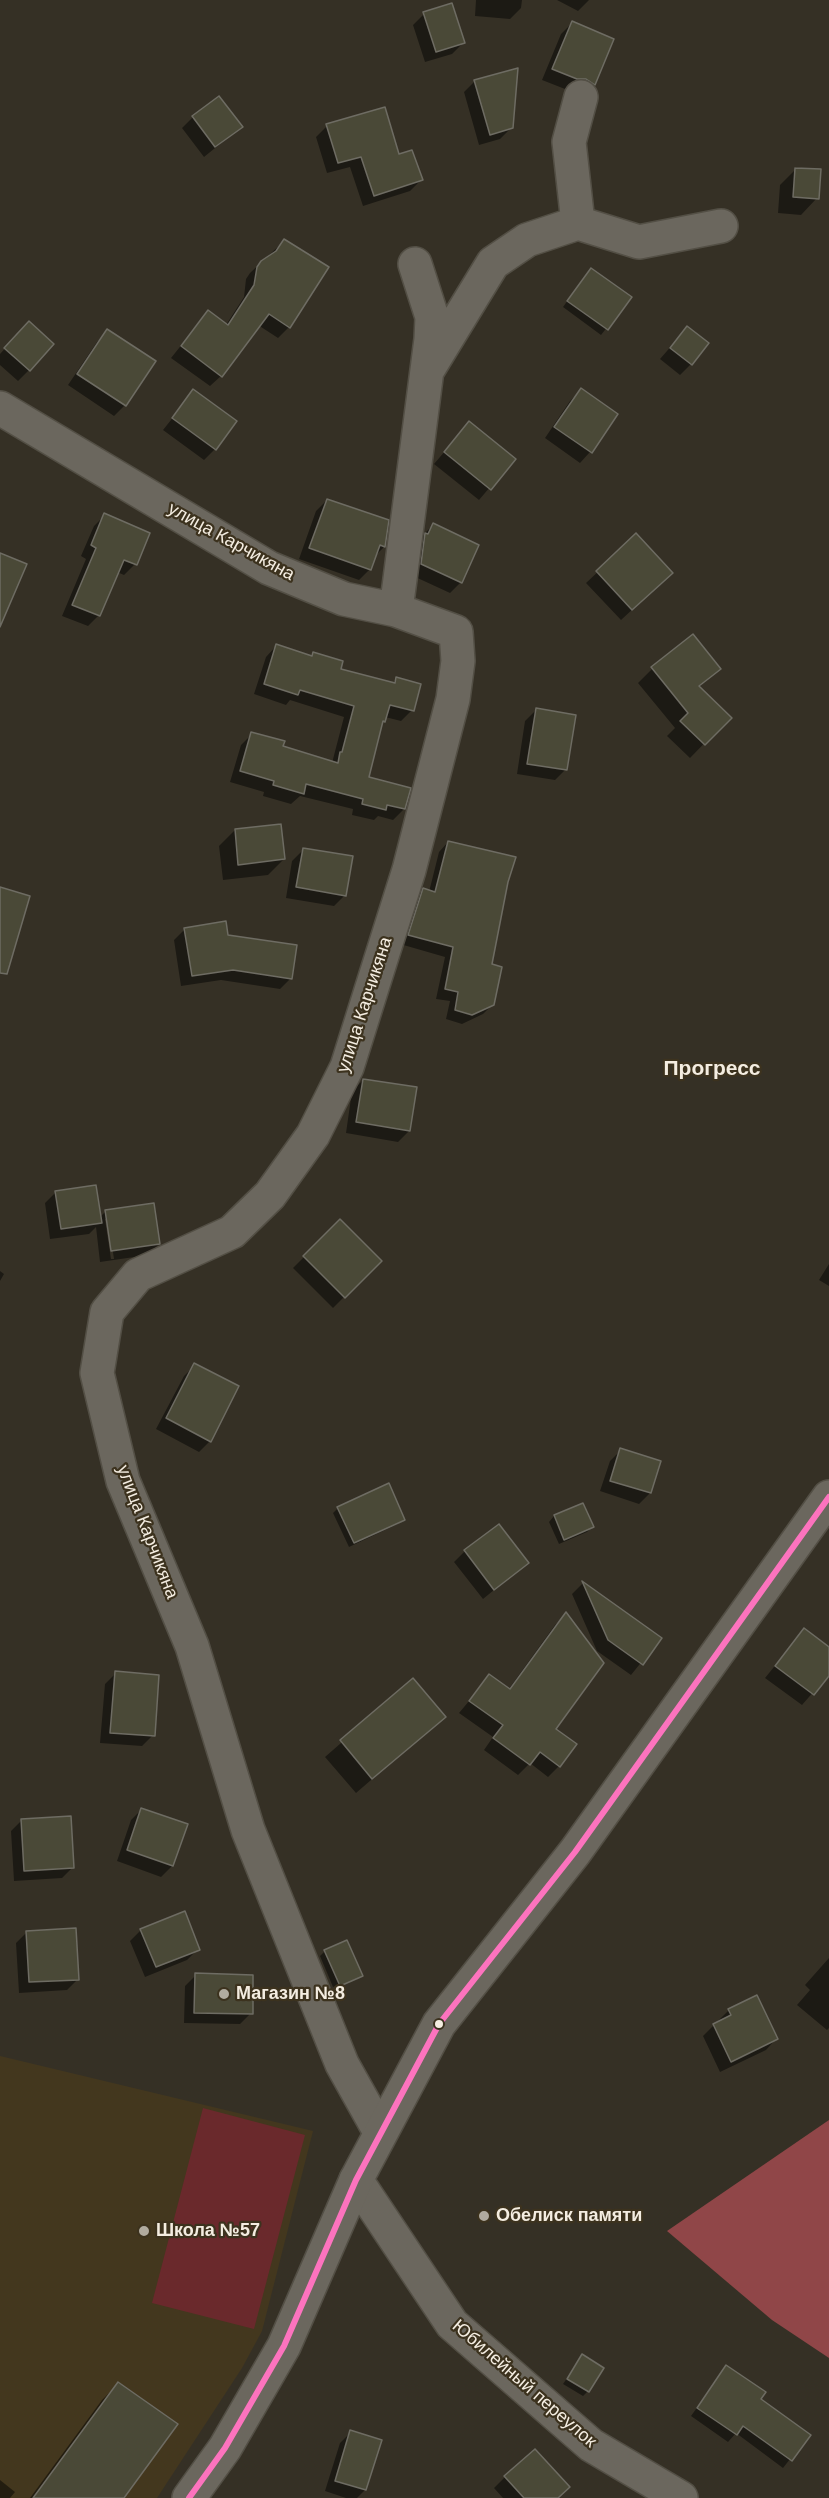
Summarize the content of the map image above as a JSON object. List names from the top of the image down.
{
  "streets": {
    "street": ["улица Карчикяна", "Юбилейный переулок"]
  },
  "districts": ["Прогресс"],
  "places": ["Магазин №8", "Обелиск памяти", "Школа №57"]
}
